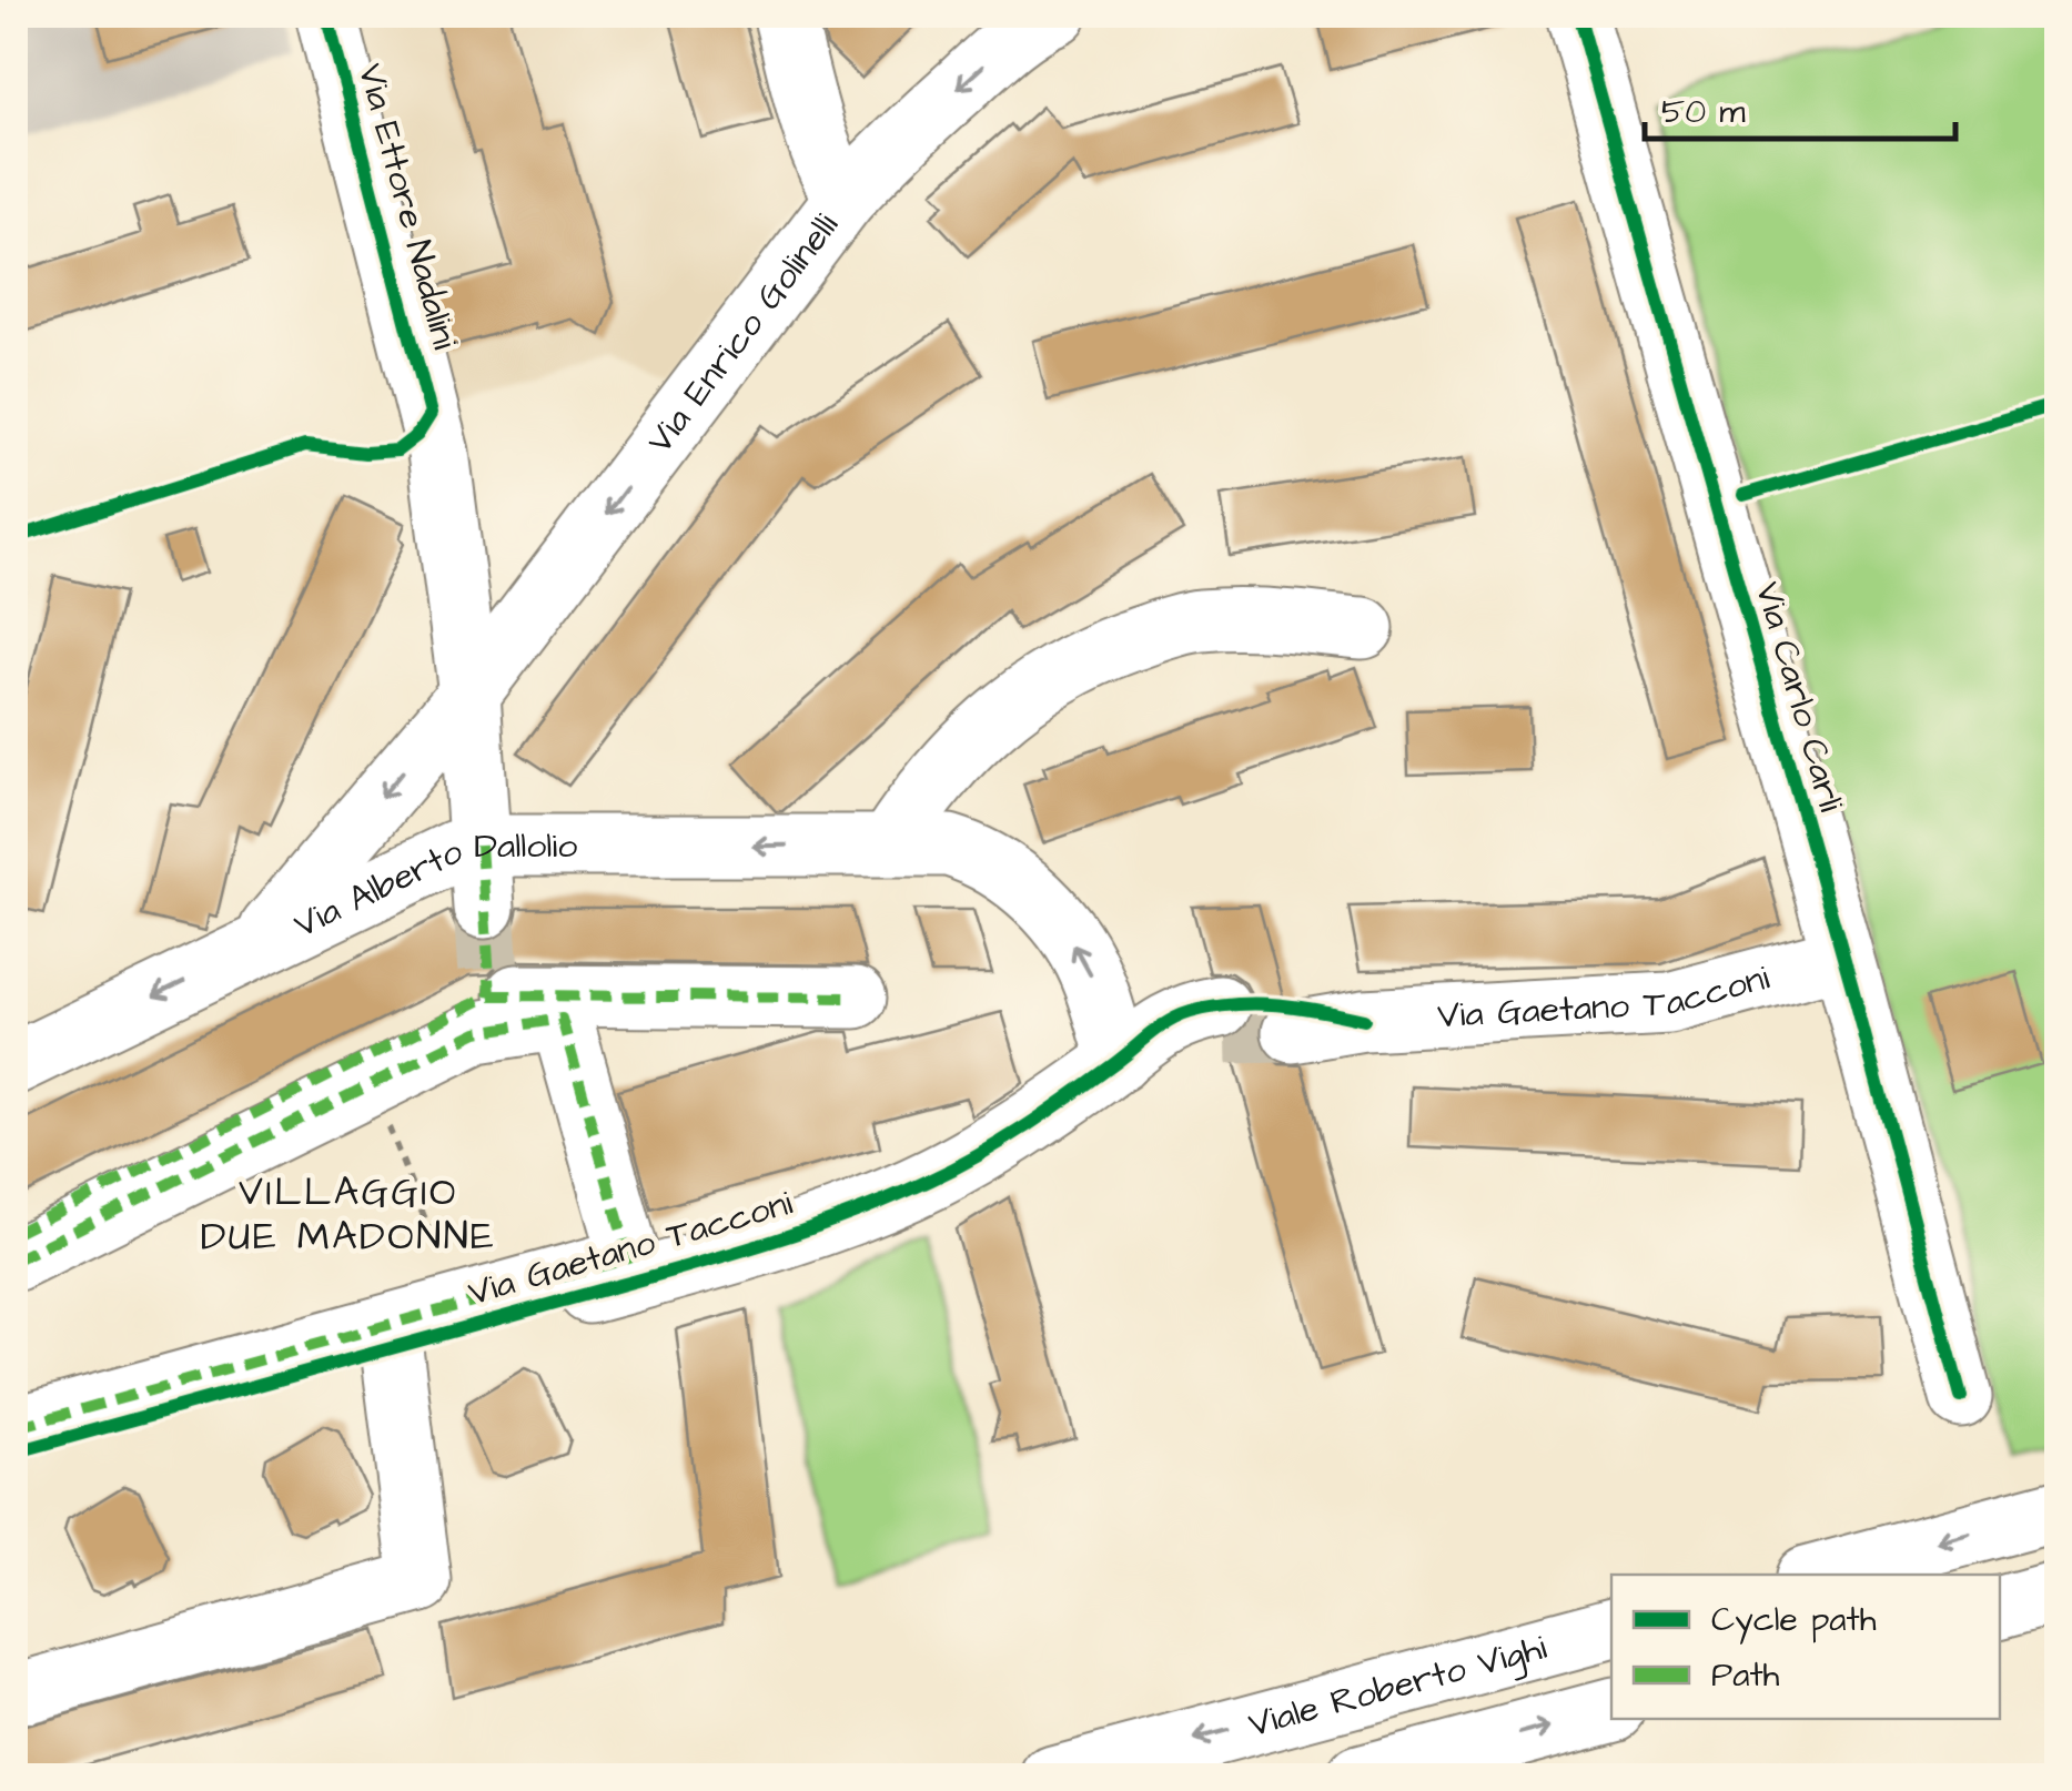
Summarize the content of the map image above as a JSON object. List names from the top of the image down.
{
  "streets": {
    "street": [
      "Via Ettore Nadalini",
      "Via Enrico Golinelli",
      "Via Carlo Carli",
      "Via Alberto Dallolio",
      "Via Gaetano Tacconi",
      "Viale Roberto Vighi"
    ]
  },
  "crossings": [
    ["Via Ettore Nadalini", "Via Enrico Golinelli"],
    ["Via Enrico Golinelli", "Via Alberto Dallolio"],
    ["Via Carlo Carli", "Via Gaetano Tacconi"],
    ["Via Alberto Dallolio", "Via Gaetano Tacconi"]
  ],
  "one_way": ["Via Enrico Golinelli", "Via Alberto Dallolio"],
  "districts": ["VILLAGGIO DUE MADONNE"],
  "legend": ["Cycle path", "Path"],
  "scale_bar": "50 m"
}
